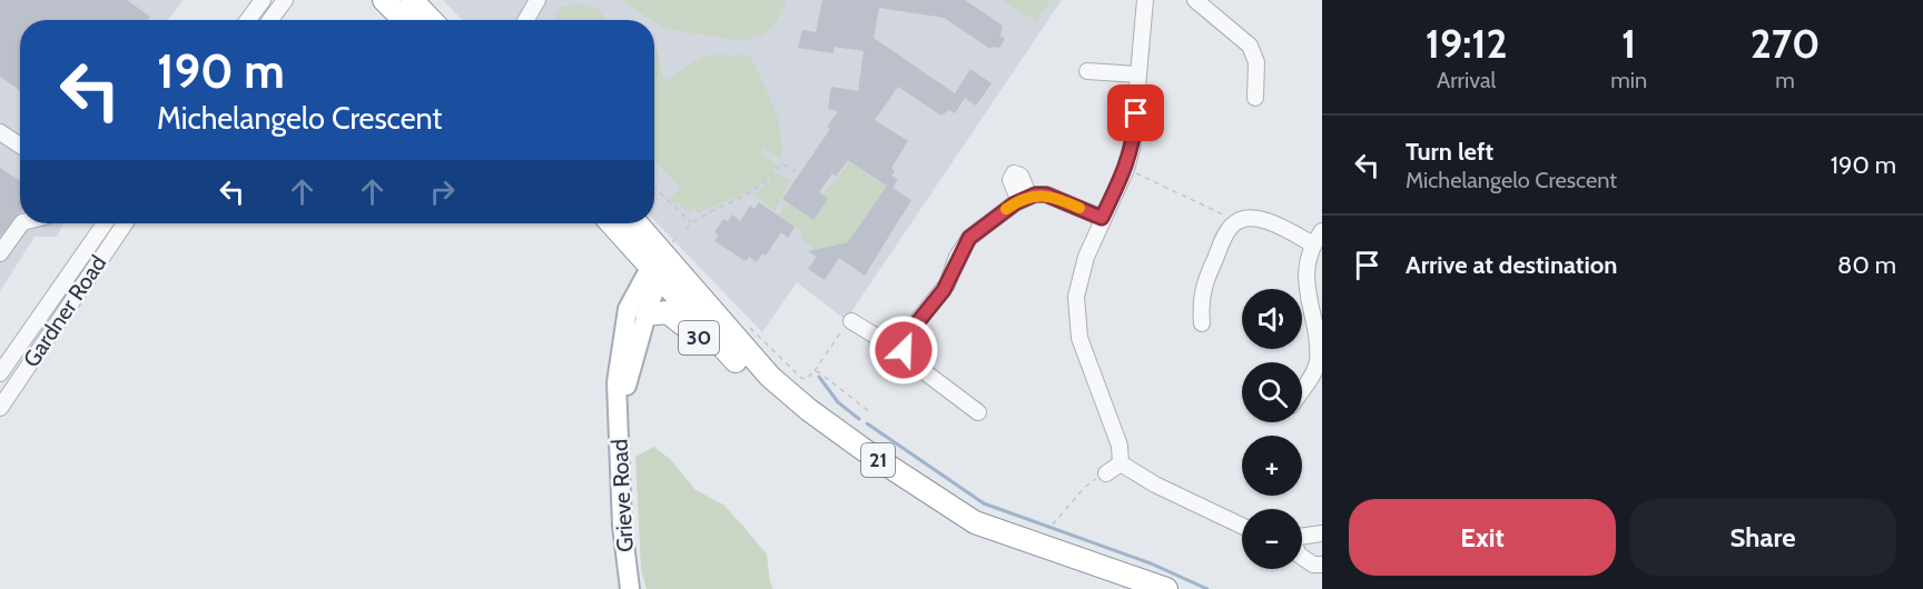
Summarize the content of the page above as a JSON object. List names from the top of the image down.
{
  "streets": {
    "highway": ["30", "21"],
    "main road": ["Grieve Road"],
    "street": ["Gardner Road"]
  },
  "crossings": [
    ["30", "21"],
    ["30", "Grieve Road"],
    ["21", "Grieve Road"]
  ],
  "page": {
    "eta": [
      "19:12",
      "Arrival",
      "1",
      "min",
      "270",
      "m"
    ],
    "turn": ["190 m", "Michelangelo Crescent"],
    "list": [
      {
        "name": "Turn left",
        "note": "Michelangelo Crescent",
        "value": "190 m"
      },
      {
        "name": "Arrive at destination",
        "value": "80 m"
      }
    ],
    "map_buttons": ["+", "−"],
    "buttons": ["Exit", "Share"]
  }
}
